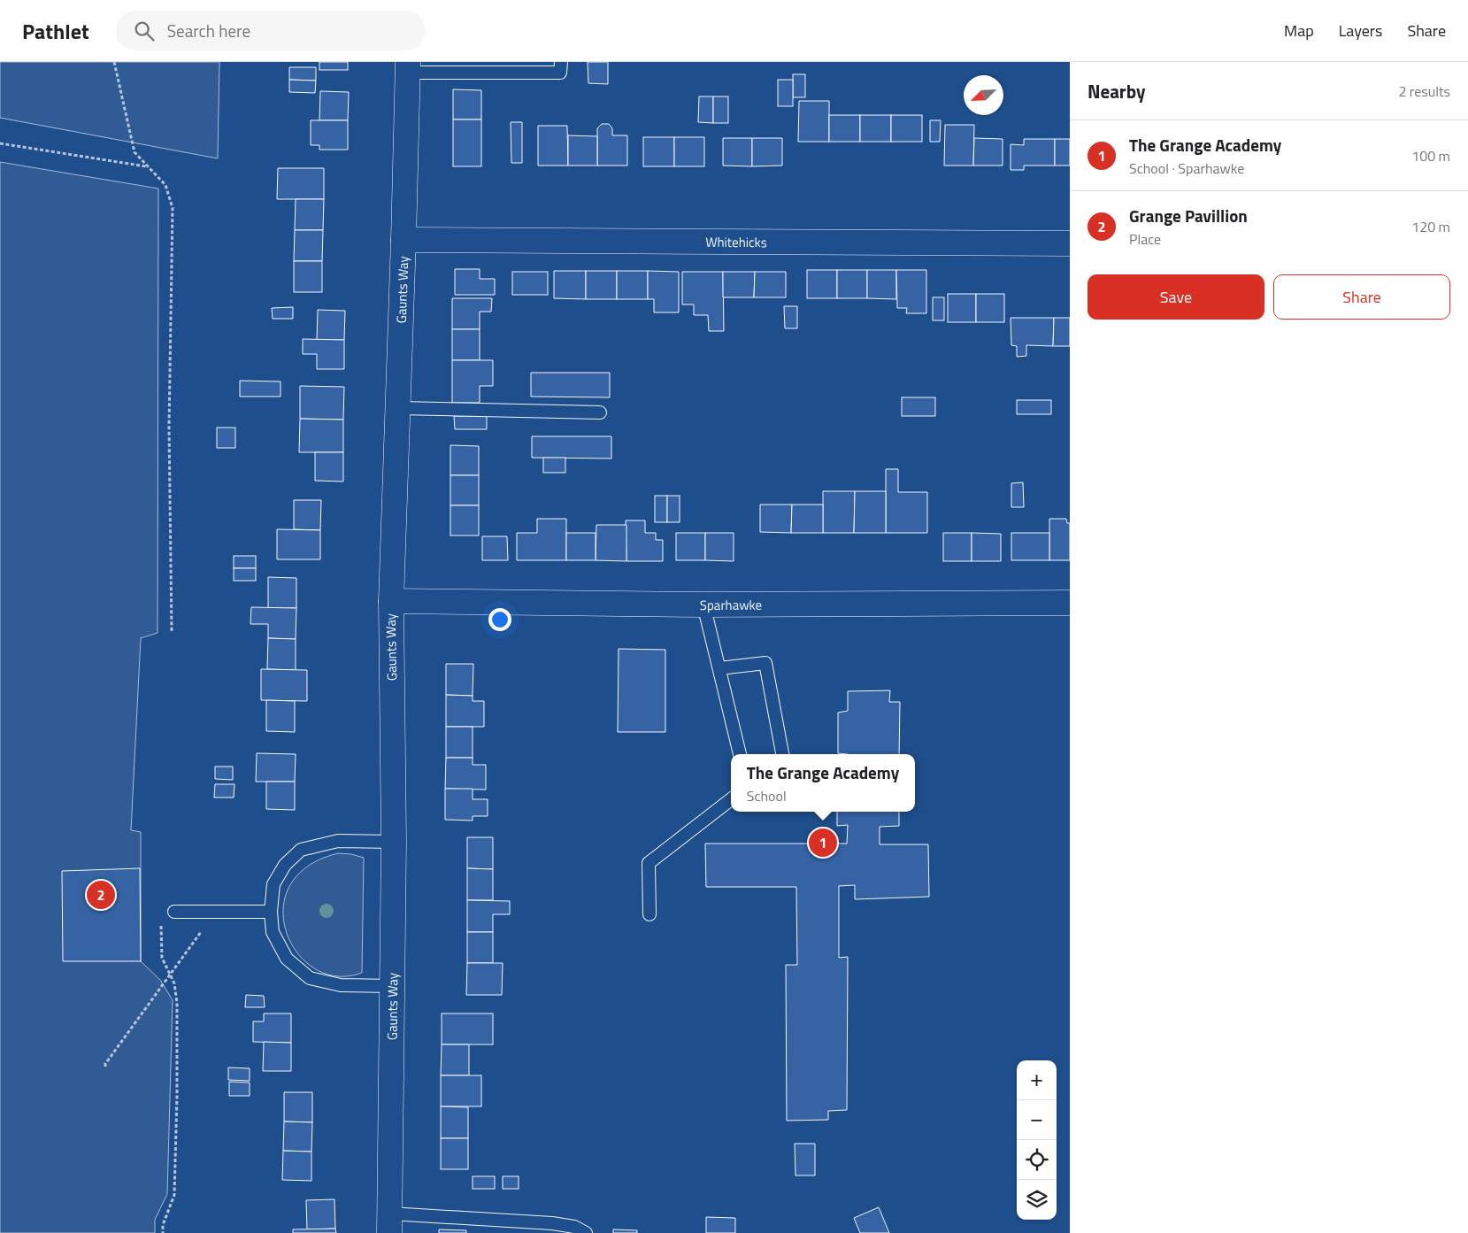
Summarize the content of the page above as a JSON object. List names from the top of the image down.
{
  "streets": {
    "street": ["Whitehicks", "Gaunts Way", "Sparhawke"]
  },
  "crossings": [
    ["Whitehicks", "Gaunts Way"],
    ["Gaunts Way", "Sparhawke"]
  ],
  "north": "bottom left",
  "page": {
    "header": "Pathlet",
    "search": "Search here",
    "nav": ["Map", "Layers", "Share"],
    "heading": ["Nearby", "2 results"],
    "list": [
      {
        "mark": "1",
        "name": "The Grange Academy",
        "note": "School · Sparhawke",
        "value": "100 m"
      },
      {
        "mark": "2",
        "name": "Grange Pavillion",
        "note": "Place",
        "value": "120 m"
      }
    ],
    "buttons": ["Save", "Share"],
    "popup": ["The Grange Academy", "School"],
    "pins": ["1", "2"],
    "map_buttons": ["+", "−"]
  }
}
